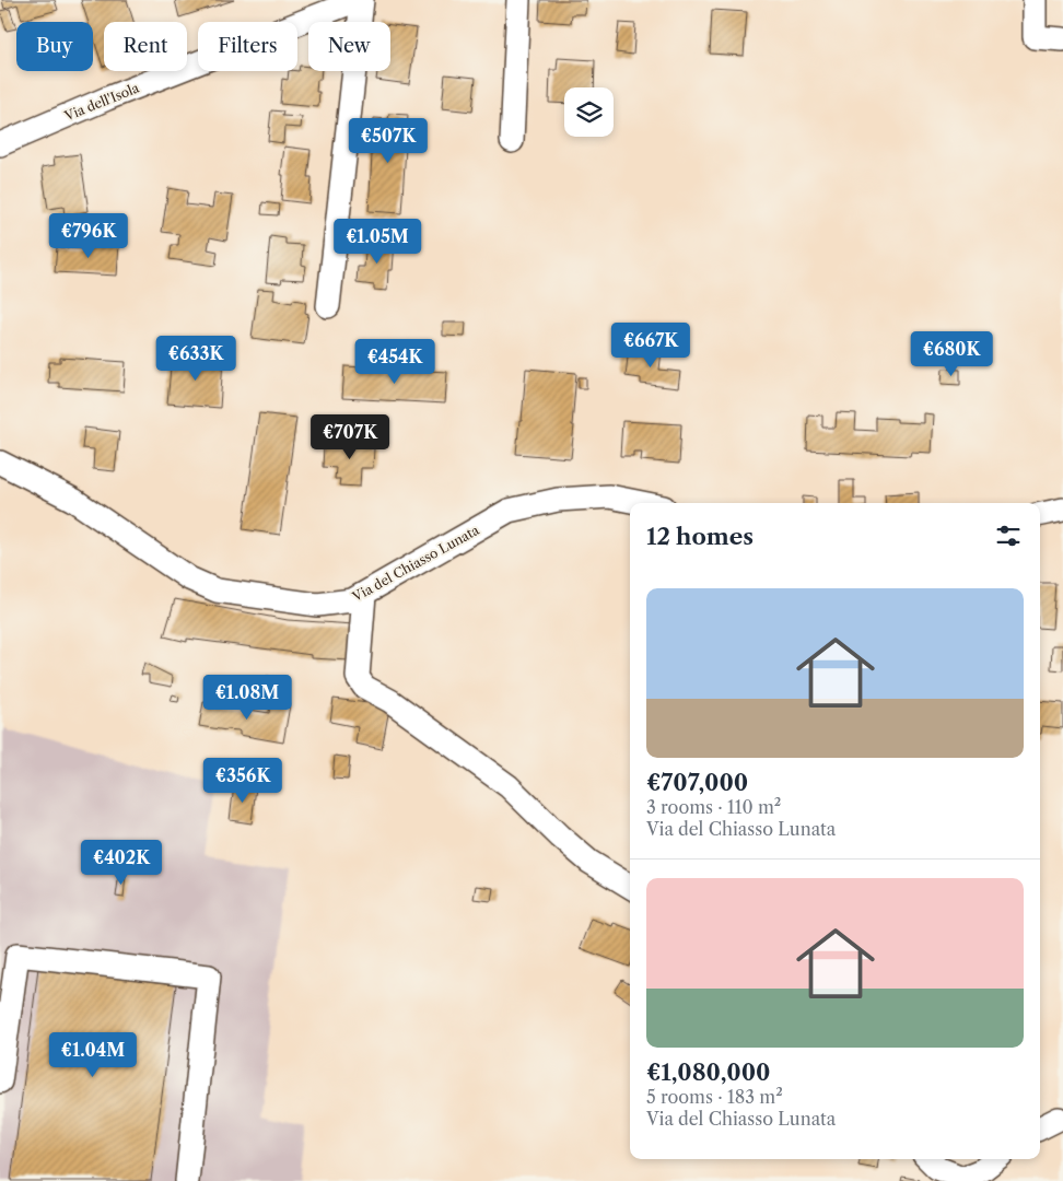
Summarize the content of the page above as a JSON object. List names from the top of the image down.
{
  "streets": {
    "street": ["Via dell'Isola", "Via del Chiasso Lunata"]
  },
  "page": {
    "chip": [
      "Buy",
      "Rent",
      "Filters",
      "New"
    ],
    "price": [
      "€507K",
      "€796K",
      "€1.05M",
      "€667K",
      "€680K",
      "€633K",
      "€454K",
      "€707K",
      "€1.08M",
      "€356K",
      "€402K",
      "€1.04M"
    ],
    "heading": "12 homes",
    "list": [
      {
        "name": "€707,000",
        "note": "3 rooms · 110 m² · Via del Chiasso Lunata"
      },
      {
        "name": "€1,080,000",
        "note": "5 rooms · 183 m² · Via del Chiasso Lunata"
      }
    ]
  }
}
